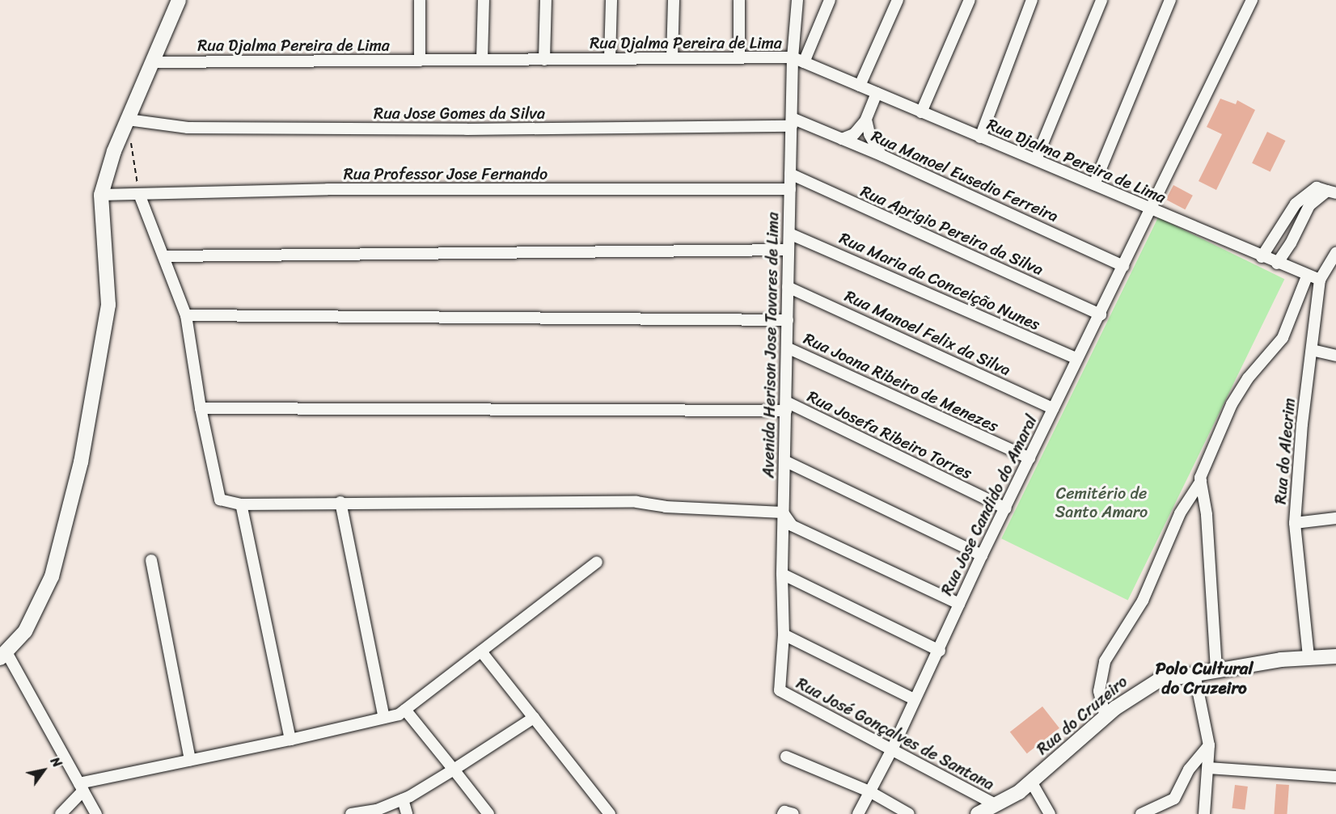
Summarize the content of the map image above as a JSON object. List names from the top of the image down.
{
  "streets": {
    "main road": ["Rua do Cruzeiro"],
    "street": [
      "Rua Djalma Pereira de Lima",
      "Rua Jose Gomes da Silva",
      "Rua Professor Jose Fernando",
      "Rua Manoel Eusedio Ferreira",
      "Rua Aprigio Pereira da Silva",
      "Rua Maria da Conceição Nunes",
      "Rua Manoel Felix da Silva",
      "Avenida Herison Jose Tavares de Lima",
      "Rua Joana Ribeiro de Menezes",
      "Rua Josefa Ribeiro Torres",
      "Rua do Alecrim",
      "Rua Jose Candido do Amaral",
      "Rua José Gonçalves de Santana"
    ]
  },
  "crossings": [
    ["Rua Djalma Pereira de Lima", "Avenida Herison Jose Tavares de Lima"],
    ["Rua Djalma Pereira de Lima", "Rua do Alecrim"],
    ["Rua Djalma Pereira de Lima", "Rua Jose Candido do Amaral"],
    ["Rua Jose Gomes da Silva", "Rua Manoel Eusedio Ferreira"],
    ["Rua Jose Gomes da Silva", "Avenida Herison Jose Tavares de Lima"],
    ["Rua Professor Jose Fernando", "Avenida Herison Jose Tavares de Lima"],
    ["Rua Manoel Eusedio Ferreira", "Avenida Herison Jose Tavares de Lima"],
    ["Rua Manoel Eusedio Ferreira", "Rua Jose Candido do Amaral"],
    ["Rua Aprigio Pereira da Silva", "Avenida Herison Jose Tavares de Lima"],
    ["Rua Aprigio Pereira da Silva", "Rua Jose Candido do Amaral"],
    ["Rua Maria da Conceição Nunes", "Avenida Herison Jose Tavares de Lima"],
    ["Rua Maria da Conceição Nunes", "Rua Jose Candido do Amaral"],
    ["Rua Manoel Felix da Silva", "Avenida Herison Jose Tavares de Lima"],
    ["Rua Manoel Felix da Silva", "Rua Jose Candido do Amaral"],
    ["Avenida Herison Jose Tavares de Lima", "Rua Joana Ribeiro de Menezes"],
    ["Avenida Herison Jose Tavares de Lima", "Rua Josefa Ribeiro Torres"],
    ["Avenida Herison Jose Tavares de Lima", "Rua José Gonçalves de Santana"],
    ["Rua Joana Ribeiro de Menezes", "Rua Jose Candido do Amaral"],
    ["Rua Josefa Ribeiro Torres", "Rua Jose Candido do Amaral"],
    ["Rua do Alecrim", "Rua do Cruzeiro"],
    ["Rua Jose Candido do Amaral", "Rua José Gonçalves de Santana"],
    ["Rua do Cruzeiro", "Rua José Gonçalves de Santana"]
  ],
  "districts": ["Polo Cultural do Cruzeiro"],
  "parks": ["Cemitério de Santo Amaro"],
  "north": "top right"
}
